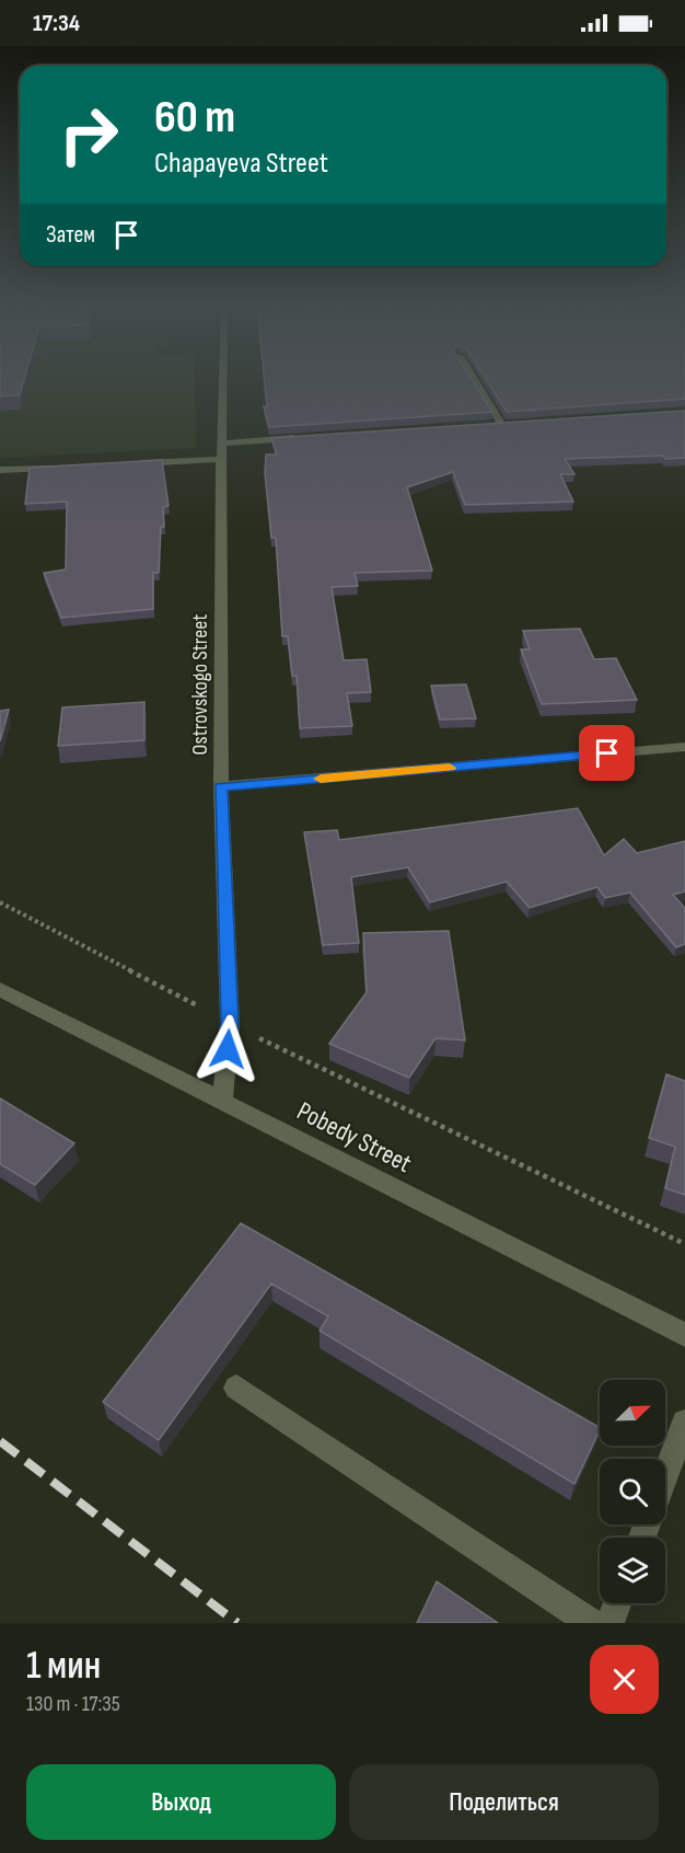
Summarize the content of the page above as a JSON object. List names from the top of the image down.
{
  "streets": {
    "street": ["Ostrovskogo Street", "Pobedy Street"]
  },
  "crossings": [
    ["Ostrovskogo Street", "Pobedy Street"]
  ],
  "north": "top right",
  "page": {
    "status": "17:34",
    "turn": ["60 m", "Chapayeva Street"],
    "then": "Затем",
    "heading": ["1 мин", "130 m · 17:35"],
    "buttons": ["Выход", "Поделиться"]
  }
}
